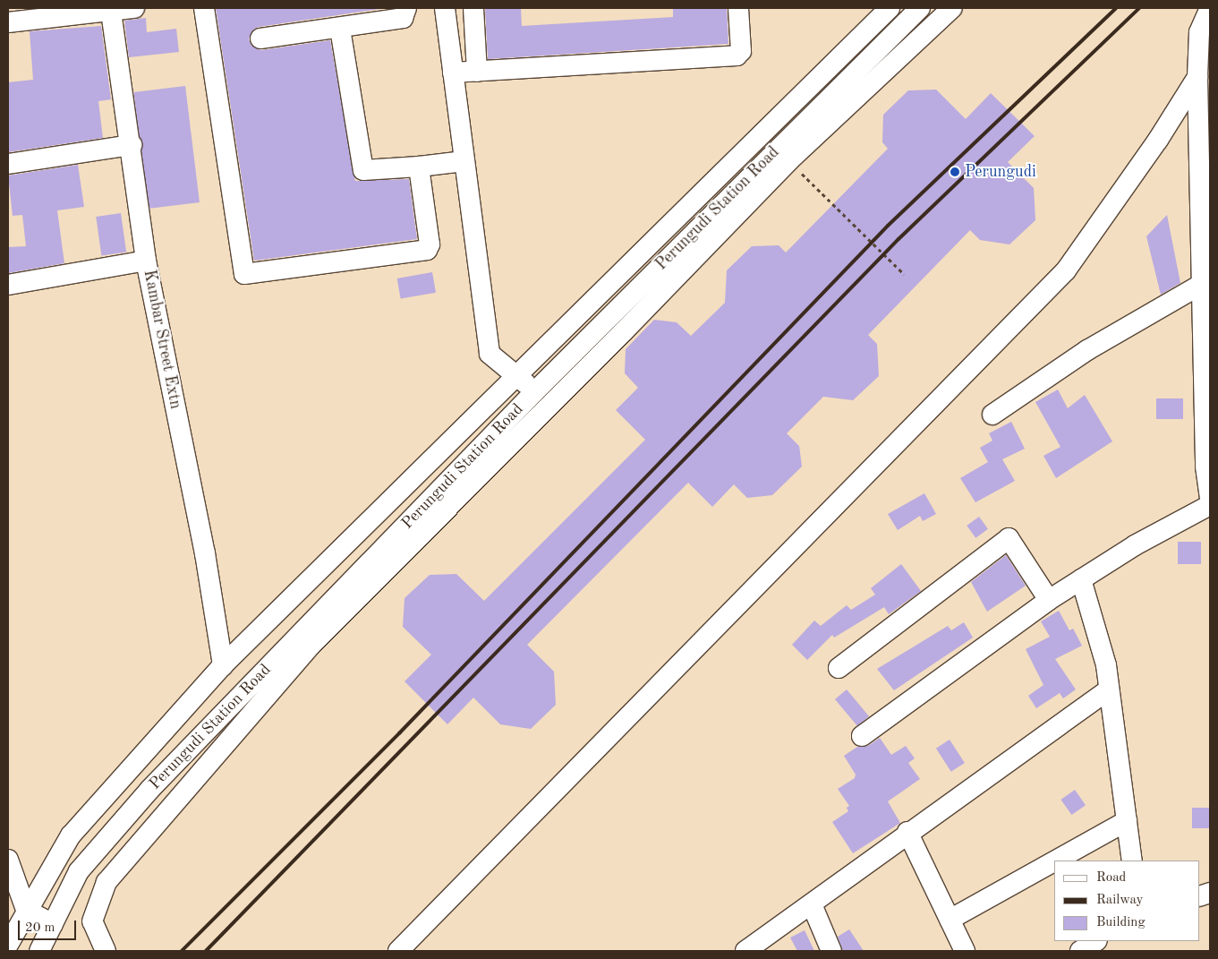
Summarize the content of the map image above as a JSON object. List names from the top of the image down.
{
  "streets": {
    "street": ["Perungudi Station Road", "Kambar Street Extn"]
  },
  "crossings": [
    ["Perungudi Station Road", "Kambar Street Extn"]
  ],
  "places": ["Perungudi"],
  "legend": ["Road", "Railway", "Building"],
  "scale_bar": "20 m"
}
